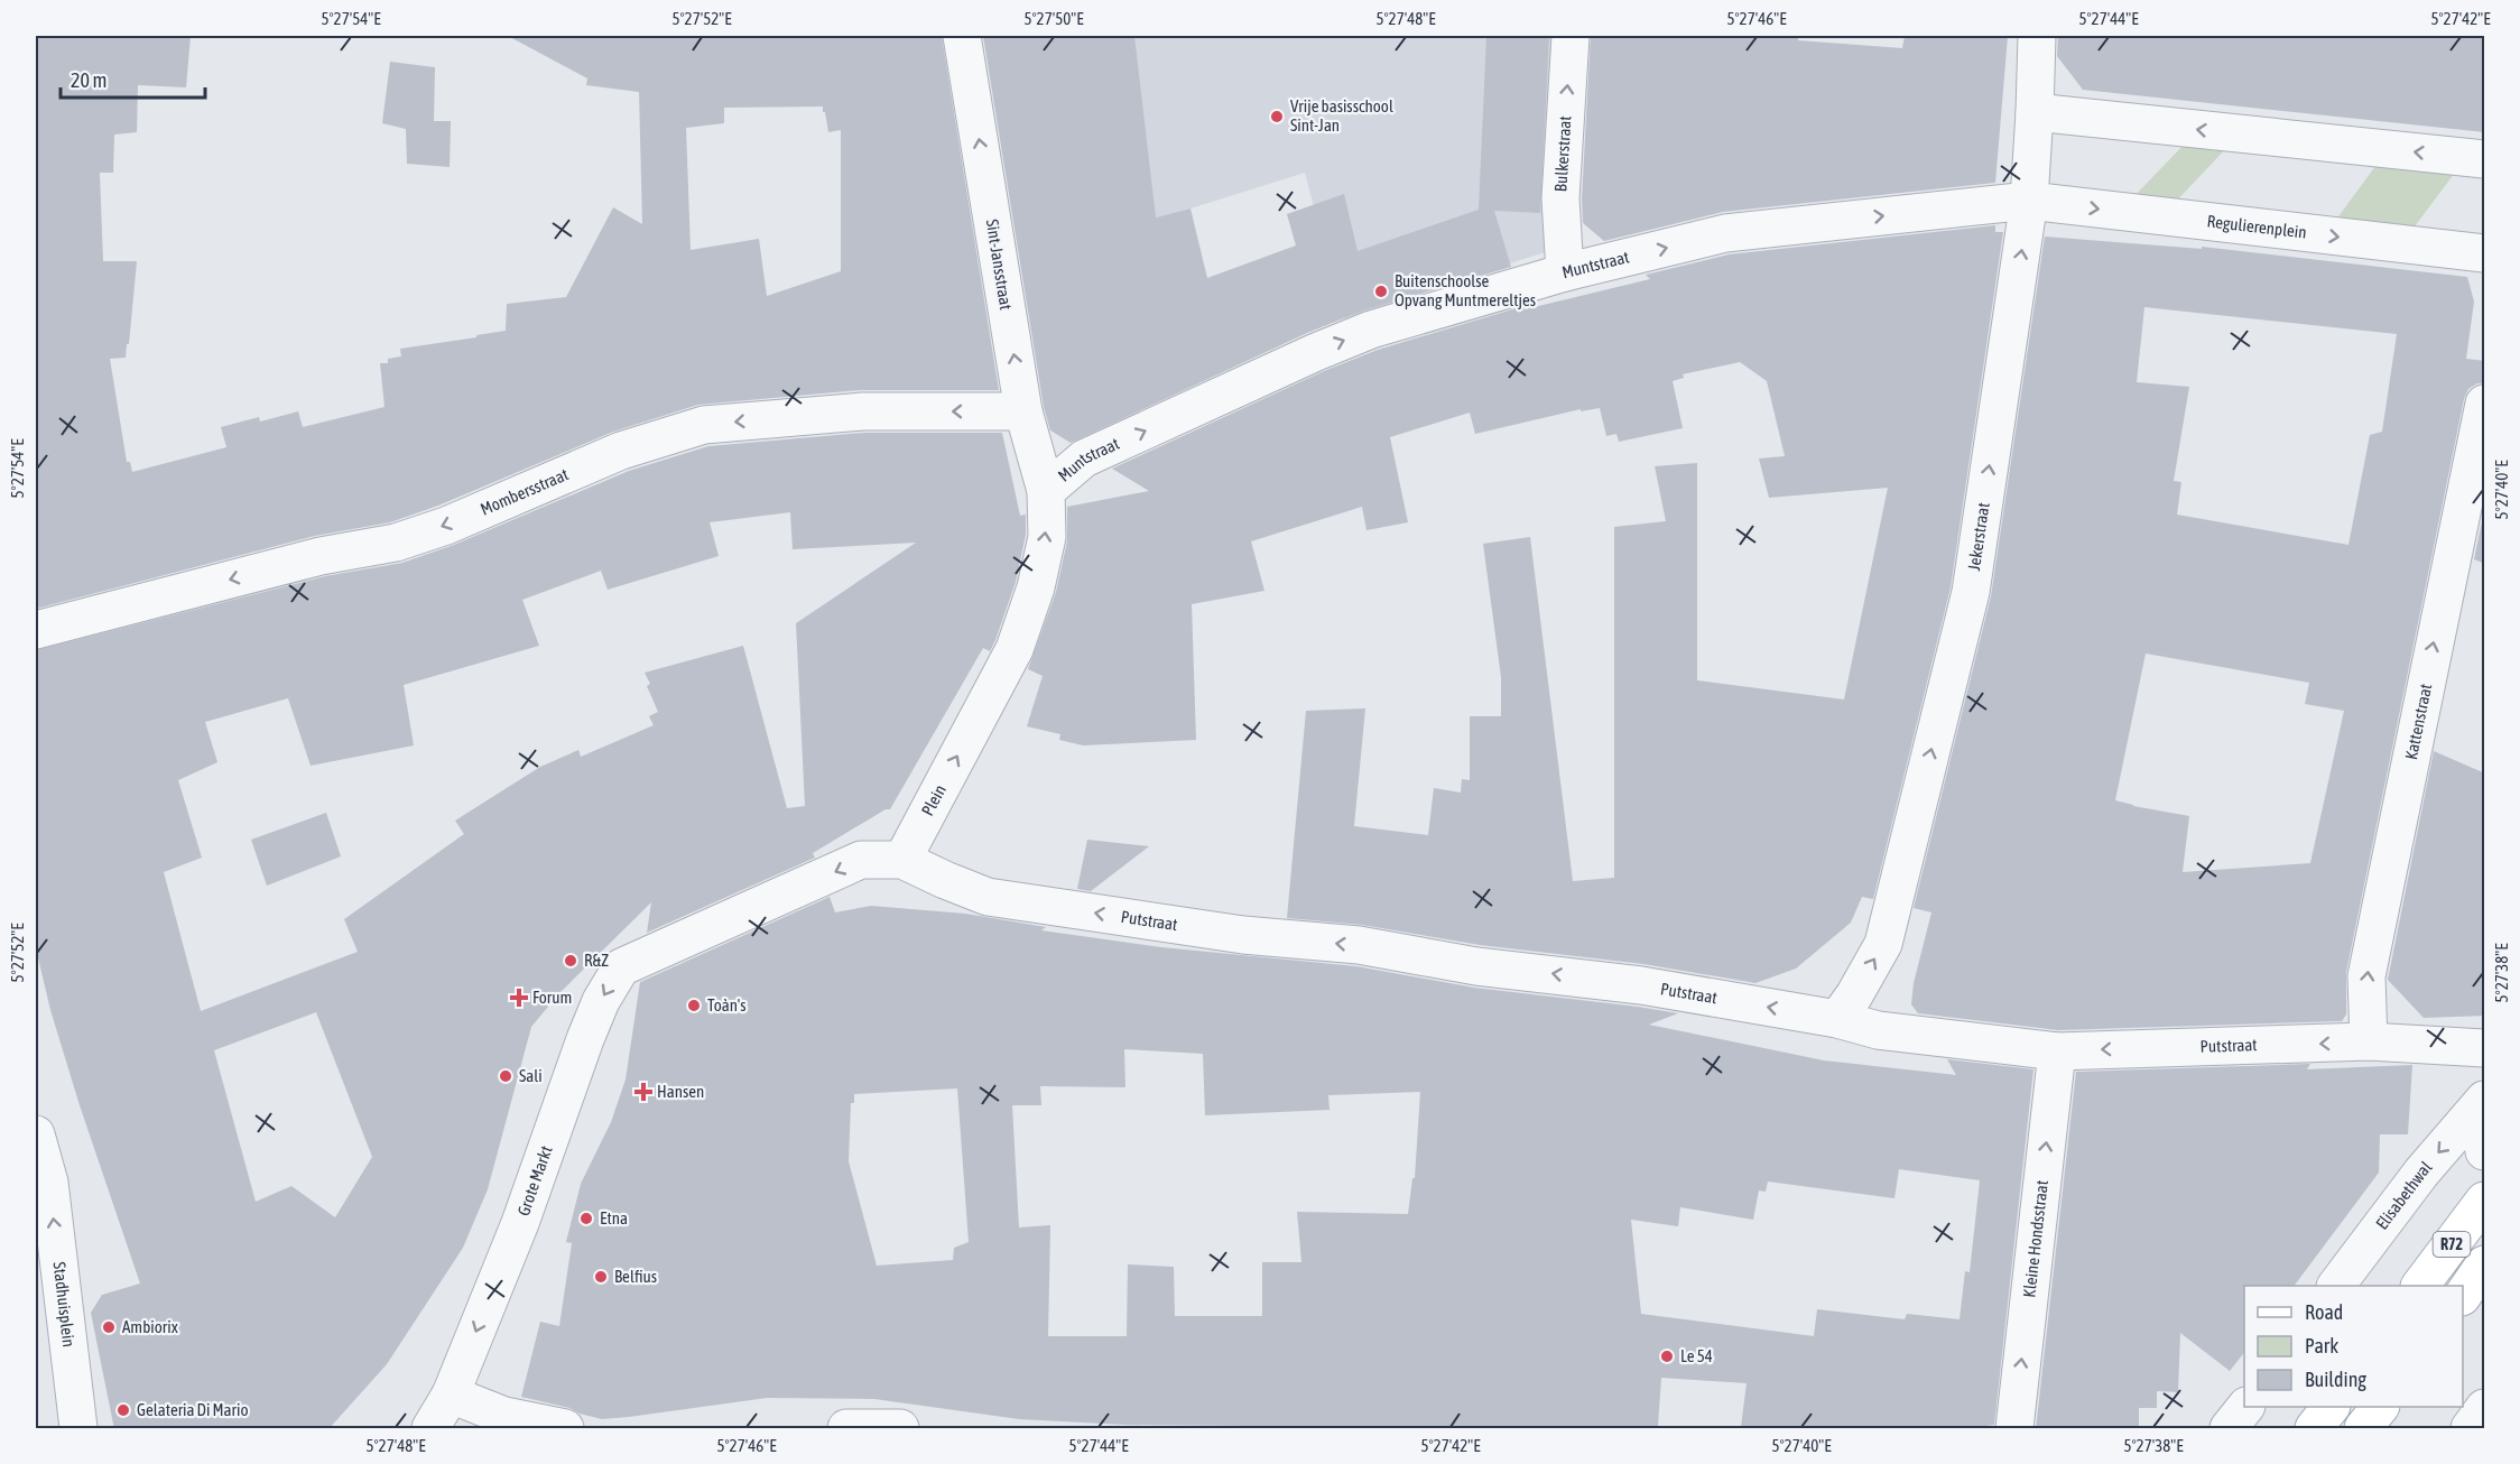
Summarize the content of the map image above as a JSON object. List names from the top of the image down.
{
  "streets": {
    "main road": ["R72"],
    "street": [
      "Bulkerstraat",
      "Regulierenplein",
      "Sint-Jansstraat",
      "Muntstraat",
      "Mombersstraat",
      "Jekerstraat",
      "Kattenstraat",
      "Plein",
      "Putstraat",
      "Grote Markt",
      "Elisabethwal",
      "Kleine Hondsstraat",
      "Stadhuisplein"
    ]
  },
  "crossings": [
    ["Bulkerstraat", "Muntstraat"],
    ["Regulierenplein", "Muntstraat"],
    ["Regulierenplein", "Jekerstraat"],
    ["Sint-Jansstraat", "Muntstraat"],
    ["Sint-Jansstraat", "Mombersstraat"],
    ["Sint-Jansstraat", "Plein"],
    ["Muntstraat", "Jekerstraat"],
    ["Muntstraat", "Plein"],
    ["Jekerstraat", "Putstraat"],
    ["Kattenstraat", "Putstraat"],
    ["Plein", "Putstraat"],
    ["Plein", "Grote Markt"],
    ["Putstraat", "Grote Markt"],
    ["Putstraat", "Kleine Hondsstraat"]
  ],
  "one_way": [
    "Bulkerstraat",
    "Sint-Jansstraat",
    "Muntstraat",
    "Mombersstraat",
    "Jekerstraat",
    "Kattenstraat",
    "Plein",
    "Putstraat",
    "Grote Markt",
    "Elisabethwal",
    "Kleine Hondsstraat",
    "Stadhuisplein"
  ],
  "places": {
    "other": [
      "Vrije basisschool Sint-Jan",
      "Buitenschoolse Opvang Muntmereltjes",
      "R&Z",
      "Toàn's",
      "Sali",
      "Etna",
      "Belfius",
      "Ambiorix",
      "Le 54",
      "Gelateria Di Mario"
    ],
    "health": ["Forum", "Hansen"]
  },
  "legend": ["Road", "Park", "Building"],
  "scale_bar": "20 m",
  "coordinates": [
    "5°27'54\"E",
    "5°27'52\"E",
    "5°27'50\"E",
    "5°27'48\"E",
    "5°27'46\"E",
    "5°27'44\"E",
    "5°27'42\"E",
    "5°27'40\"E",
    "5°27'38\"E"
  ]
}
